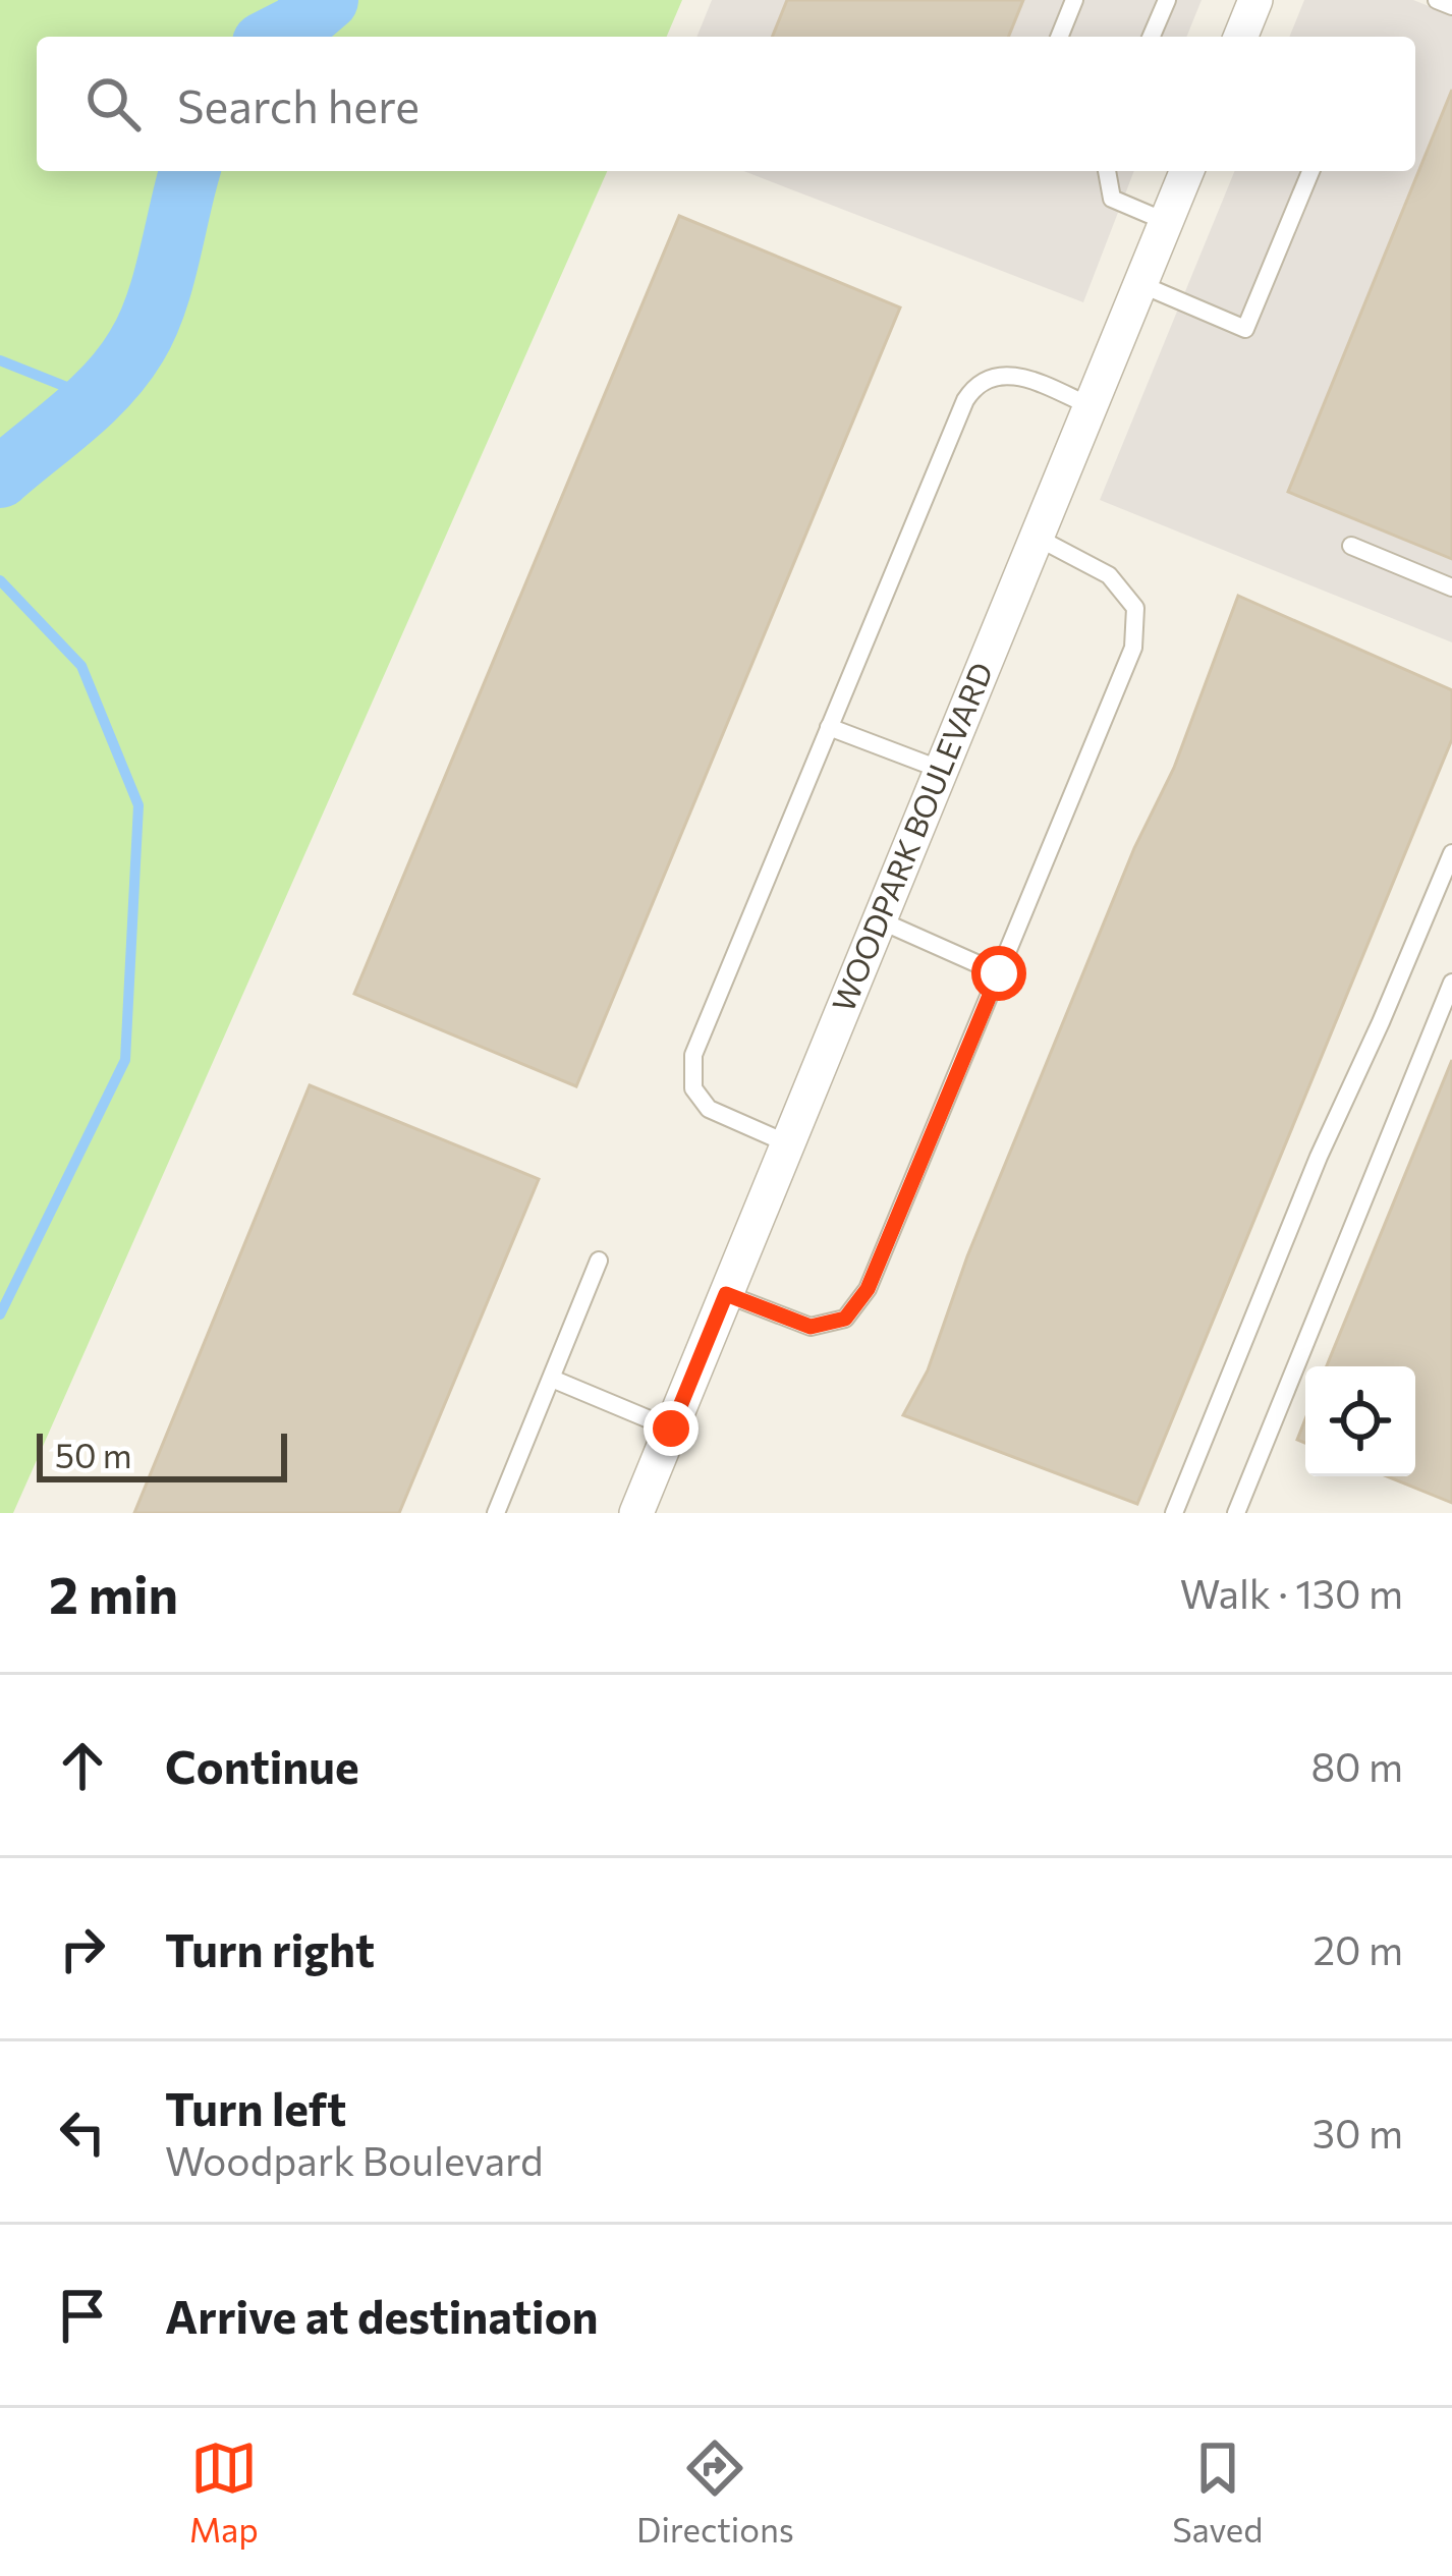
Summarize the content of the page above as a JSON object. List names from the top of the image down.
{
  "streets": {
    "street": ["WOODPARK BOULEVARD"]
  },
  "scale_bar": "50 m",
  "page": {
    "search": "Search here",
    "scale": "50 m",
    "heading": ["2 min", "Walk · 130 m"],
    "list": [
      ["Continue", "80 m"],
      ["Turn right", "20 m"],
      ["Turn left", "Woodpark Boulevard", "30 m"],
      "Arrive at destination"
    ],
    "nav": ["Map", "Directions", "Saved"]
  }
}
